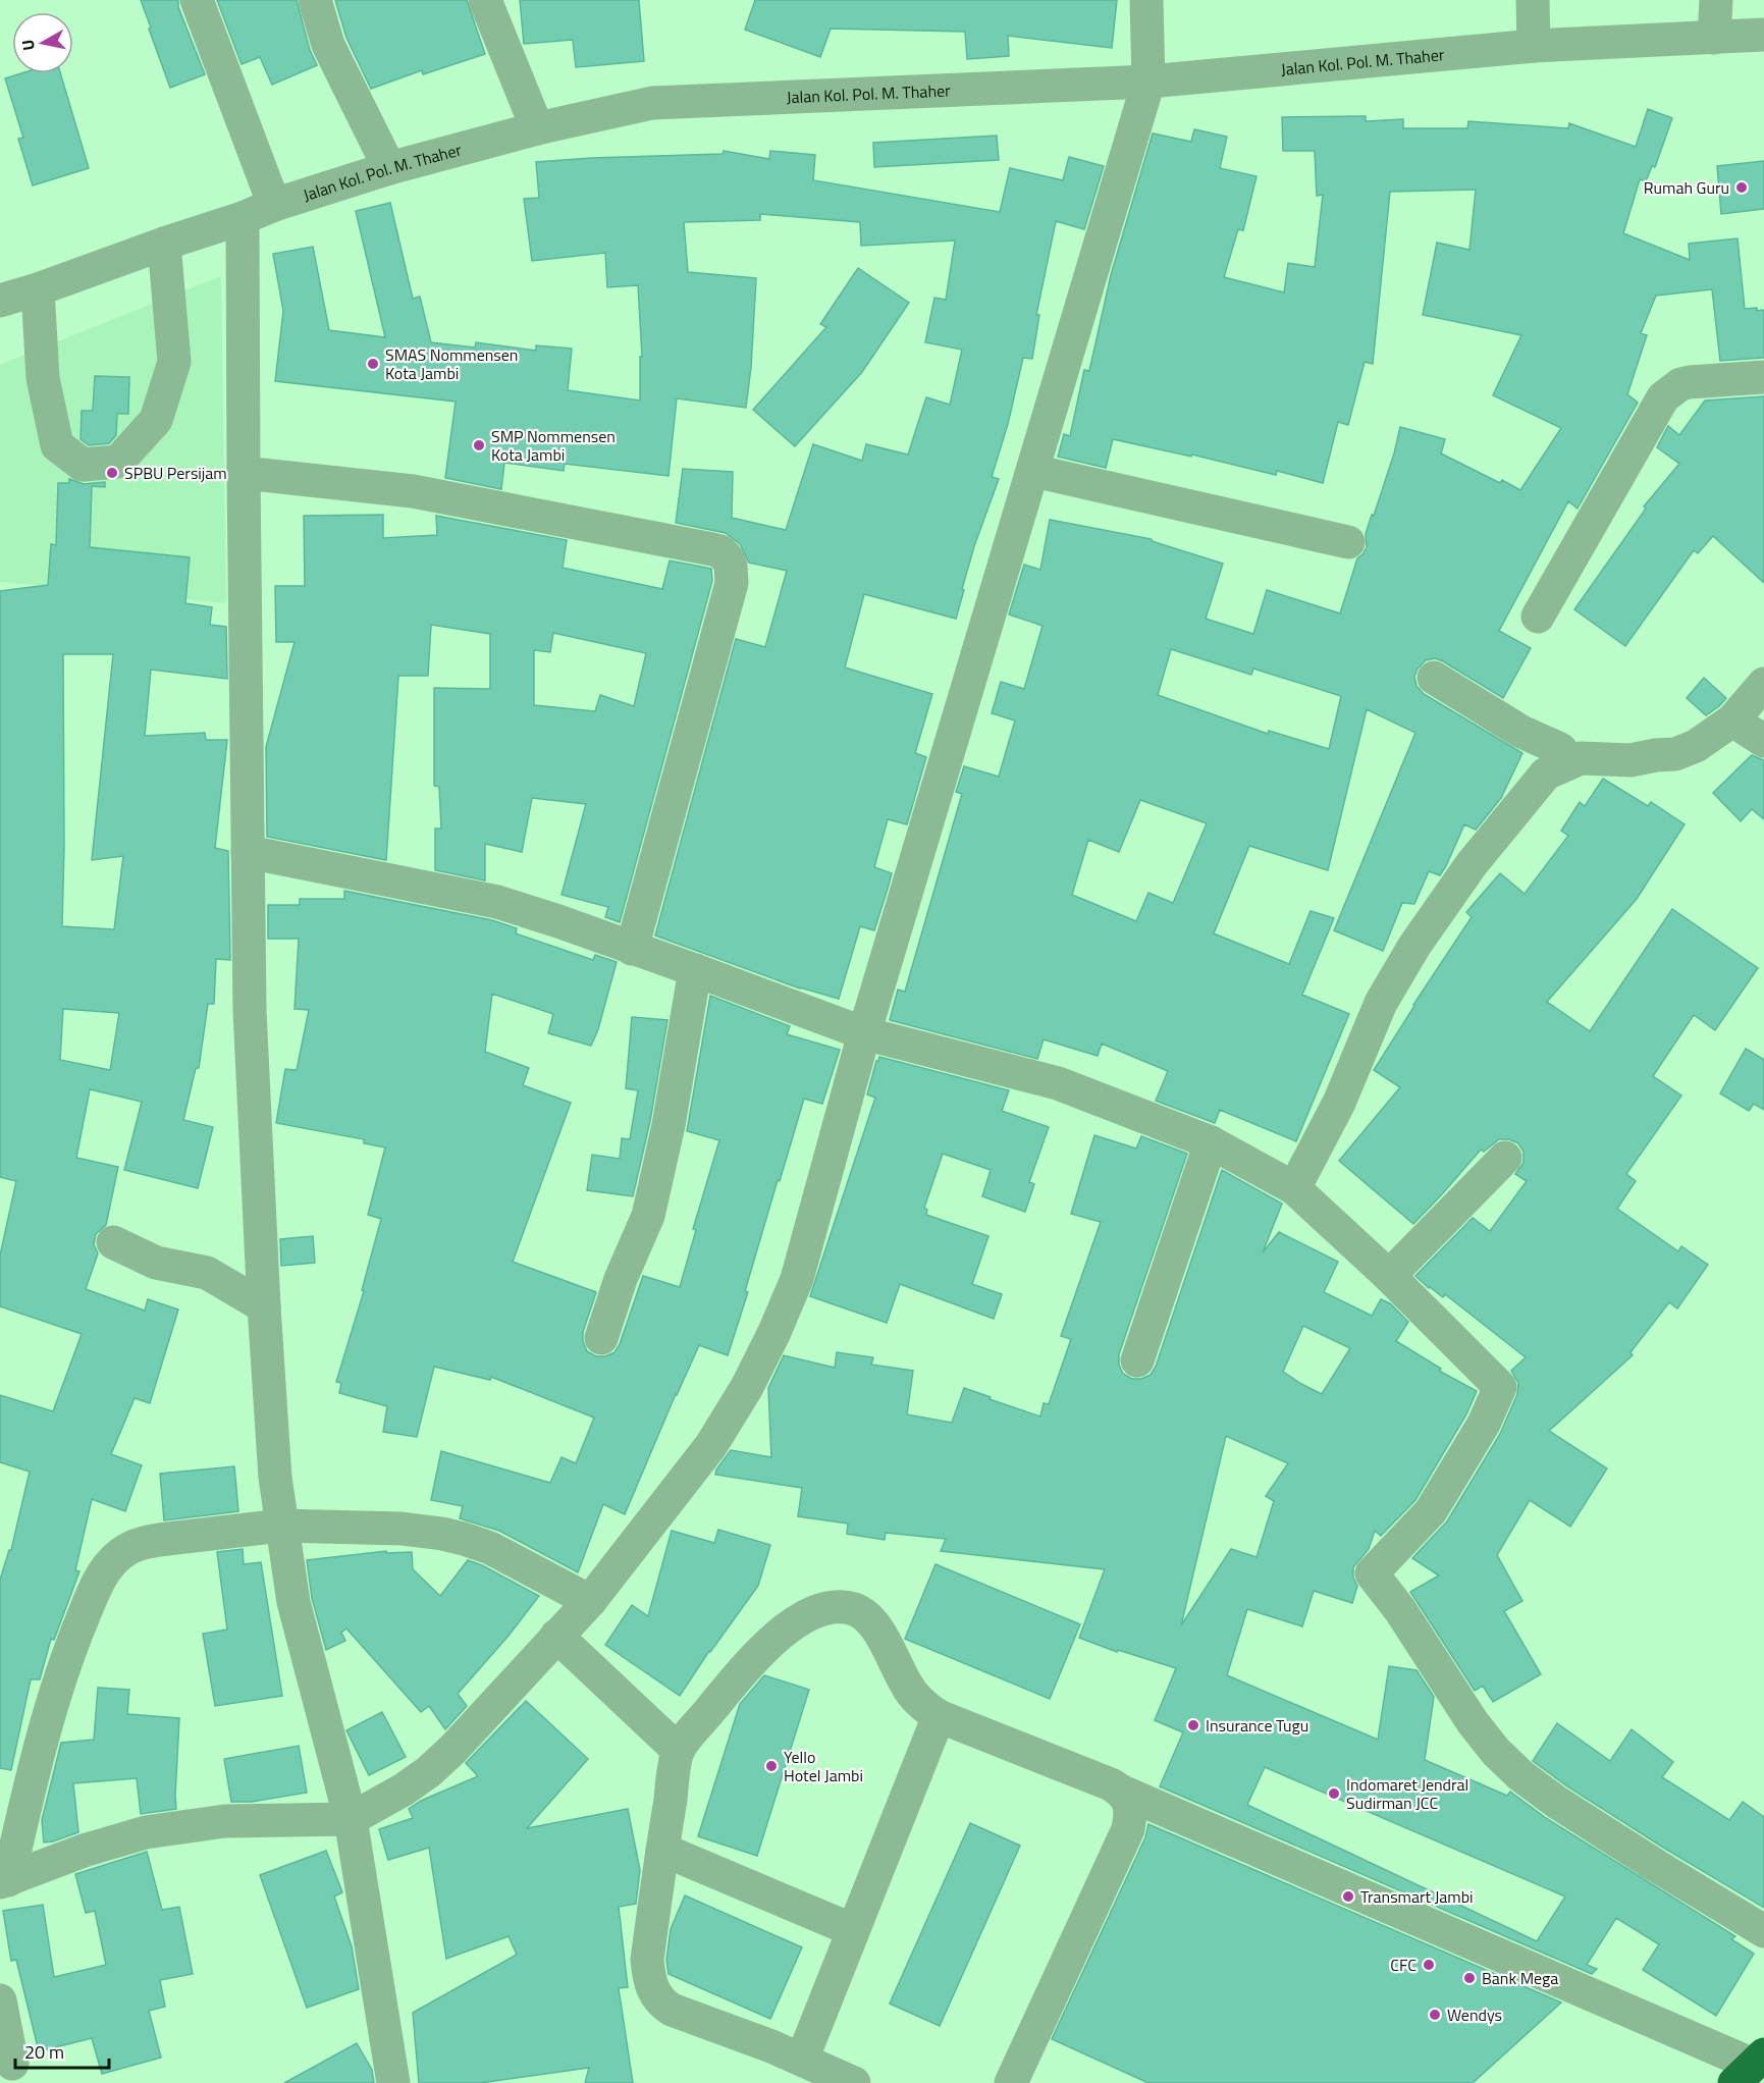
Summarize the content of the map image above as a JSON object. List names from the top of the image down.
{
  "streets": {
    "street": ["Jalan Kol. Pol. M. Thaher"]
  },
  "places": [
    "Rumah Guru",
    "SMAS Nommensen Kota Jambi",
    "SMP Nommensen Kota Jambi",
    "SPBU Persijam",
    "Insurance Tugu",
    "Yello Hotel Jambi",
    "Indomaret Jendral Sudirman JCC",
    "Transmart Jambi",
    "CFC",
    "Bank Mega",
    "Wendys"
  ],
  "scale_bar": "20 m",
  "north": "left"
}
